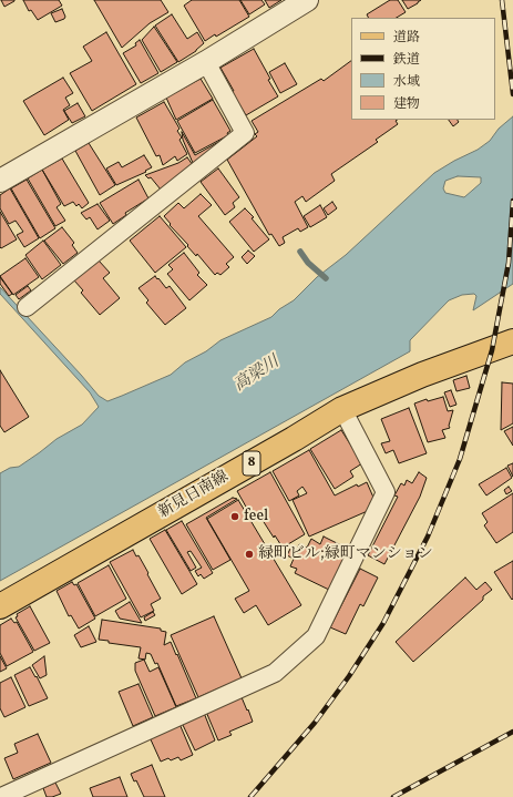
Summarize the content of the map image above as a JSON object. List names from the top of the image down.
{
  "streets": {
    "main road": ["8", "新見日南線"]
  },
  "water": ["高梁川"],
  "places": ["feel", "緑町ビル;緑町マンション"],
  "legend": [
    "道路",
    "鉄道",
    "水域",
    "建物"
  ]
}
